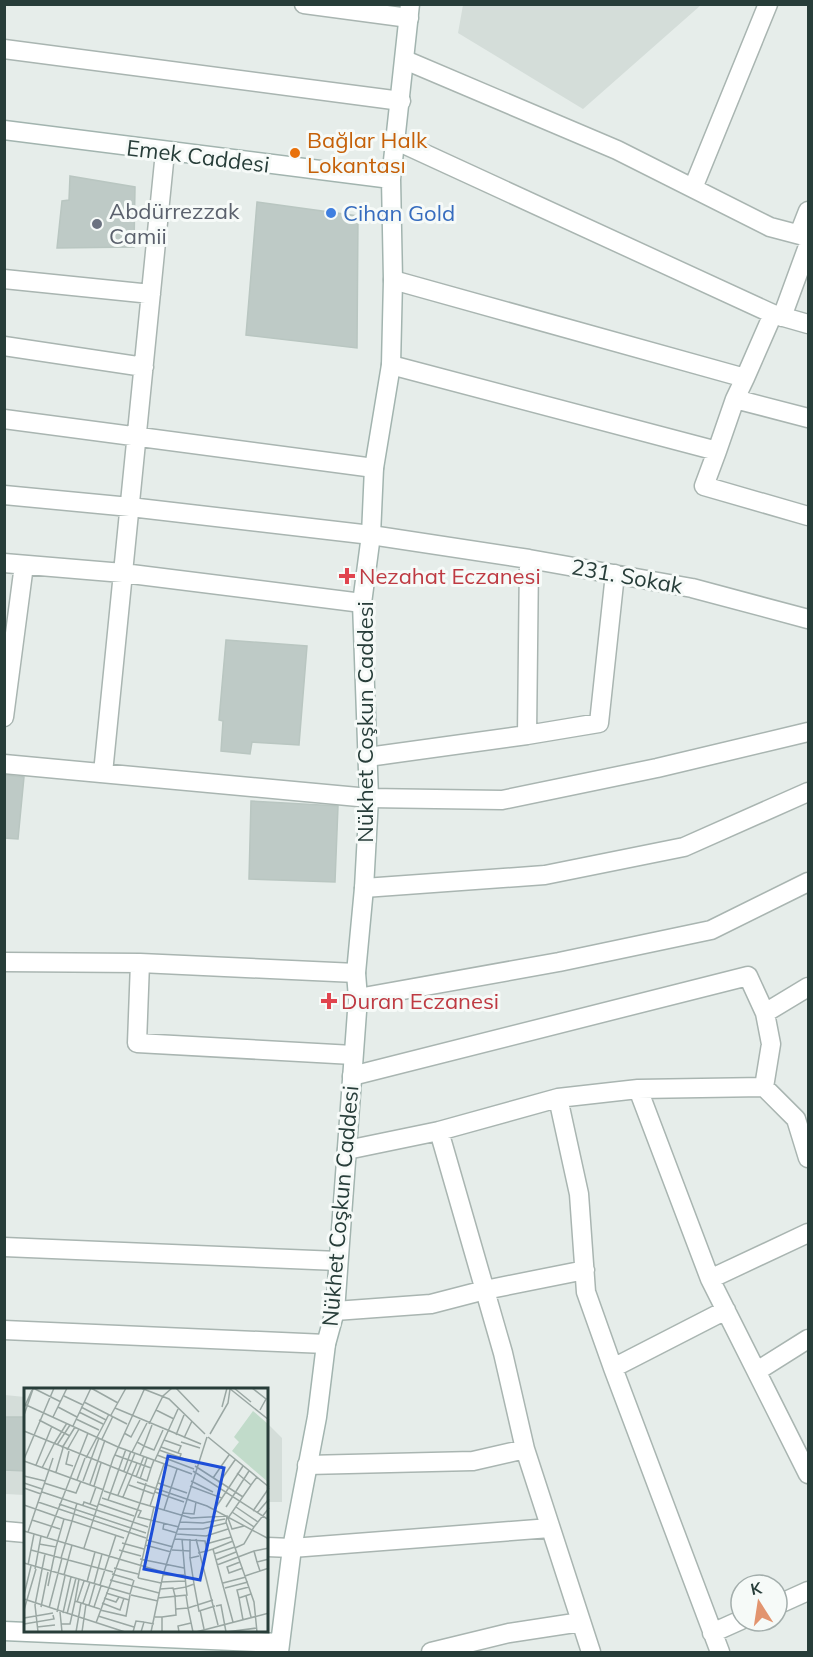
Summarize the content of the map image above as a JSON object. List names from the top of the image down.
{
  "streets": {
    "street": ["Emek Caddesi", "231. Sokak", "Nükhet Coşkun Caddesi"]
  },
  "crossings": [
    ["Emek Caddesi", "Nükhet Coşkun Caddesi"],
    ["231. Sokak", "Nükhet Coşkun Caddesi"]
  ],
  "places": {
    "other": ["Bağlar Halk Lokantası", "Cihan Gold", "Abdürrezzak Camii"],
    "health": ["Nezahat Eczanesi", "Duran Eczanesi"]
  },
  "north": "top"
}
